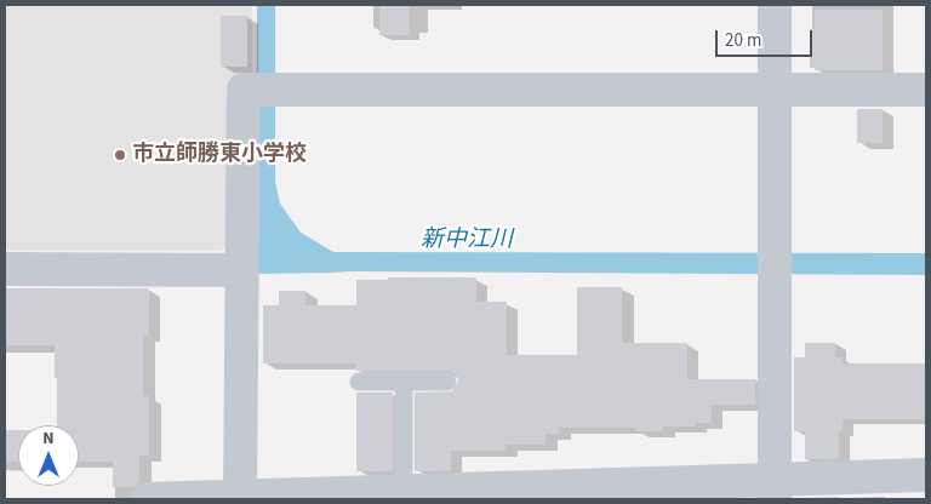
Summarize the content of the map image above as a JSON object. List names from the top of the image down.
{
  "water": ["新中江川"],
  "places": ["市立師勝東小学校"],
  "scale_bar": "20 m",
  "north": "top"
}
